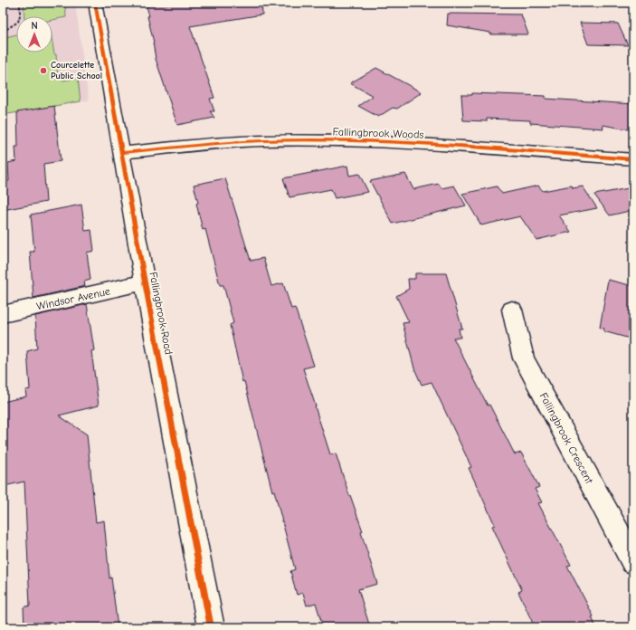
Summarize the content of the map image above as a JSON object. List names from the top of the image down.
{
  "streets": {
    "street": [
      "Fallingbrook Woods",
      "Windsor Avenue",
      "Fallingbrook Road",
      "Fallingbrook Crescent"
    ]
  },
  "crossings": [
    ["Fallingbrook Woods", "Fallingbrook Road"],
    ["Windsor Avenue", "Fallingbrook Road"]
  ],
  "places": ["Courcelette Public School"],
  "north": "top"
}
